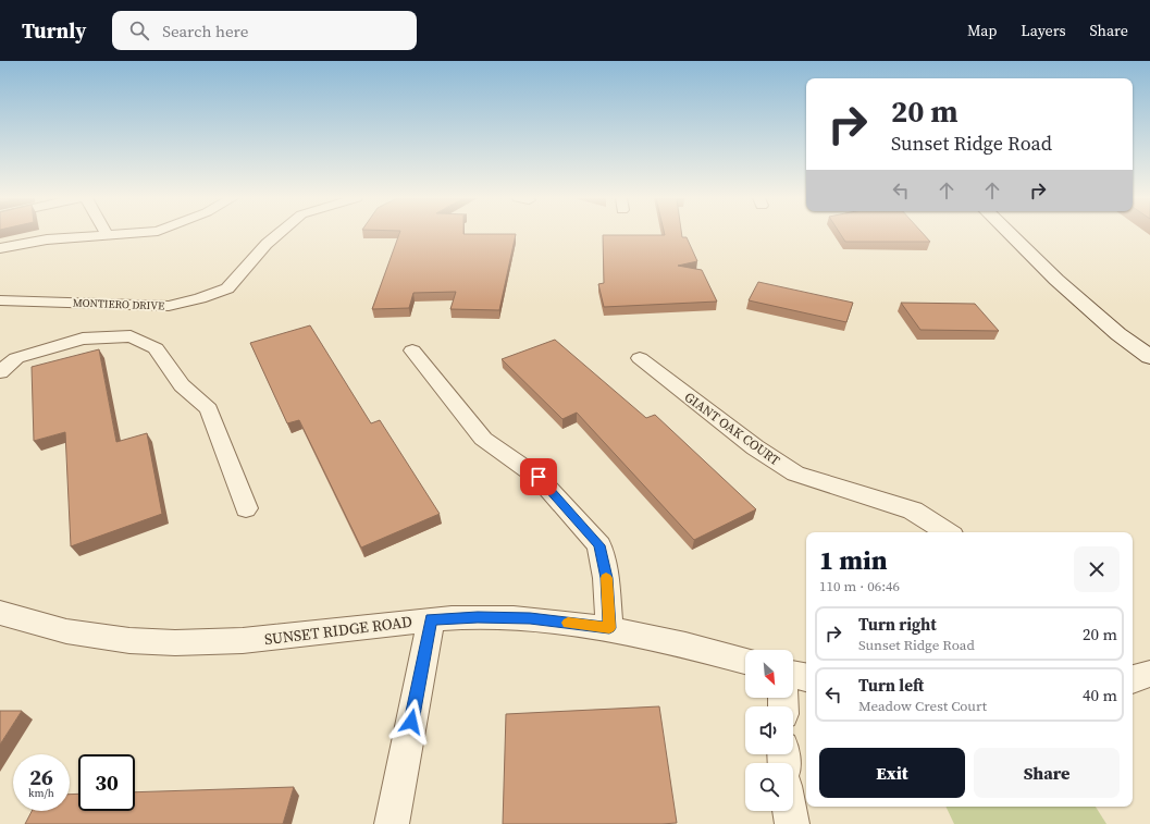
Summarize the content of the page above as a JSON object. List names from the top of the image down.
{
  "streets": {
    "street": ["MONTIERO DRIVE", "GIANT OAK COURT", "SUNSET RIDGE ROAD"]
  },
  "north": "bottom right",
  "page": {
    "header": "Turnly",
    "search": "Search here",
    "nav": ["Map", "Layers", "Share"],
    "turn": ["20 m", "Sunset Ridge Road"],
    "heading": ["1 min", "110 m · 06:46"],
    "list": [
      {
        "name": "Turn right",
        "note": "Sunset Ridge Road",
        "value": "20 m"
      },
      {
        "name": "Turn left",
        "note": "Meadow Crest Court",
        "value": "40 m"
      }
    ],
    "buttons": ["Exit", "Share"],
    "speed": "26 km/h",
    "limit": "30"
  }
}
